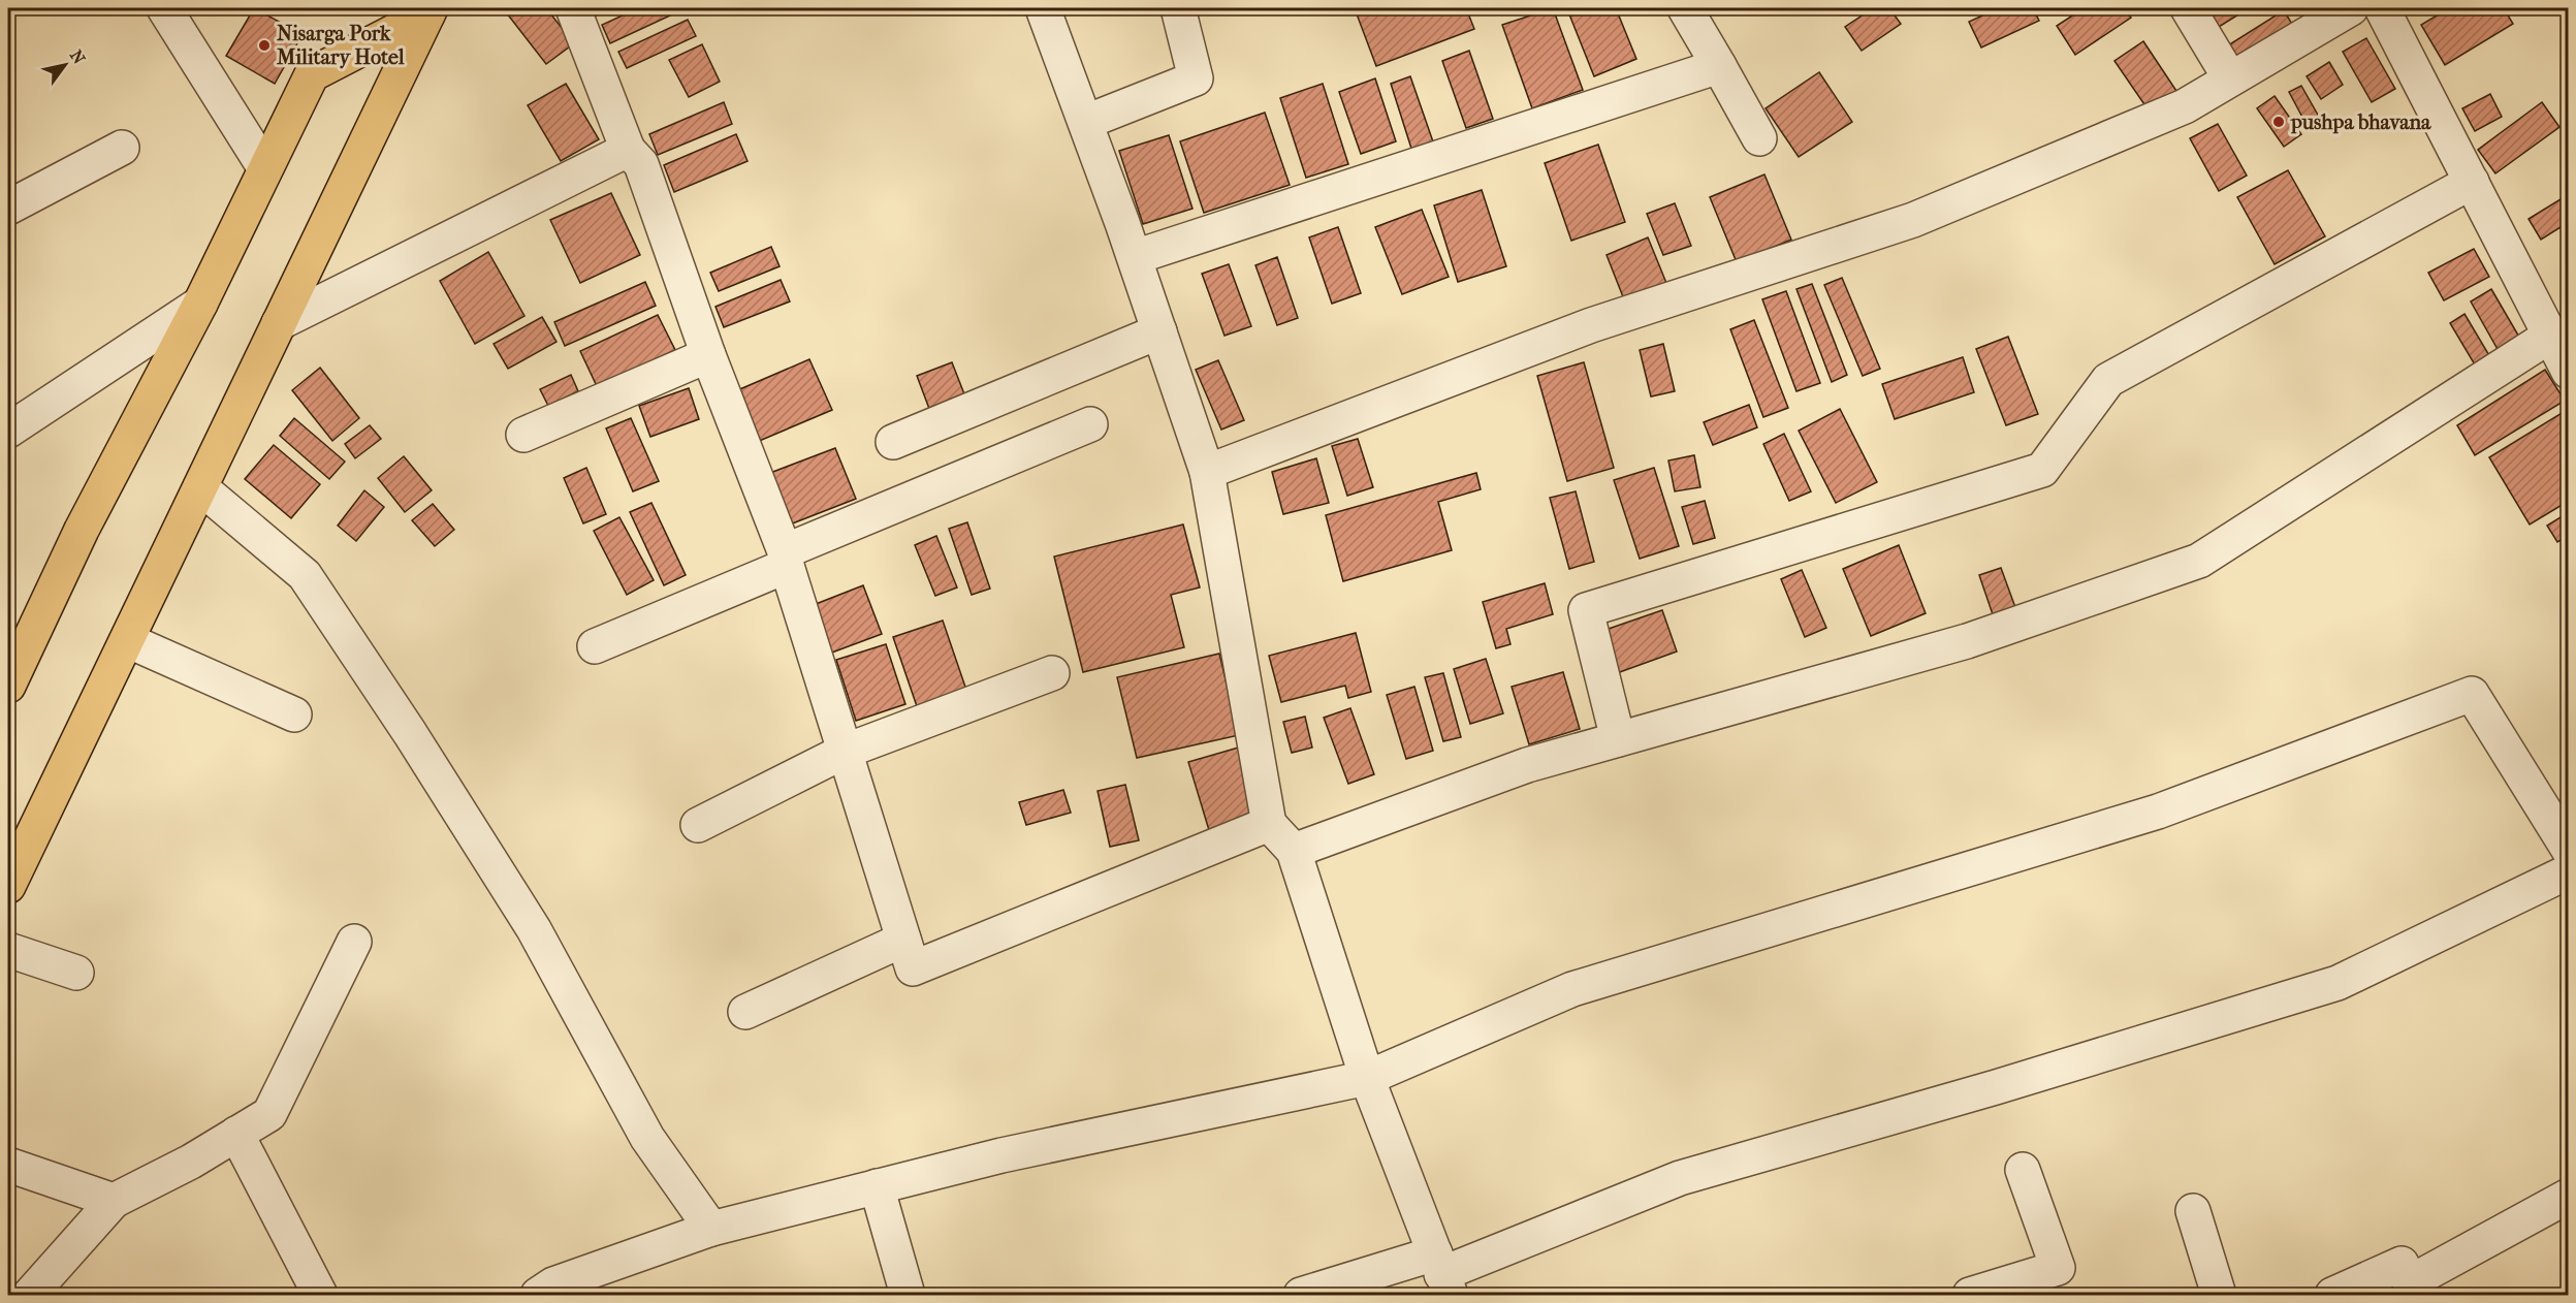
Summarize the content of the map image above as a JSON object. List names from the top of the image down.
{
  "places": ["Nisarga Pork Military Hotel", "pushpa bhavana"],
  "north": "top right"
}
